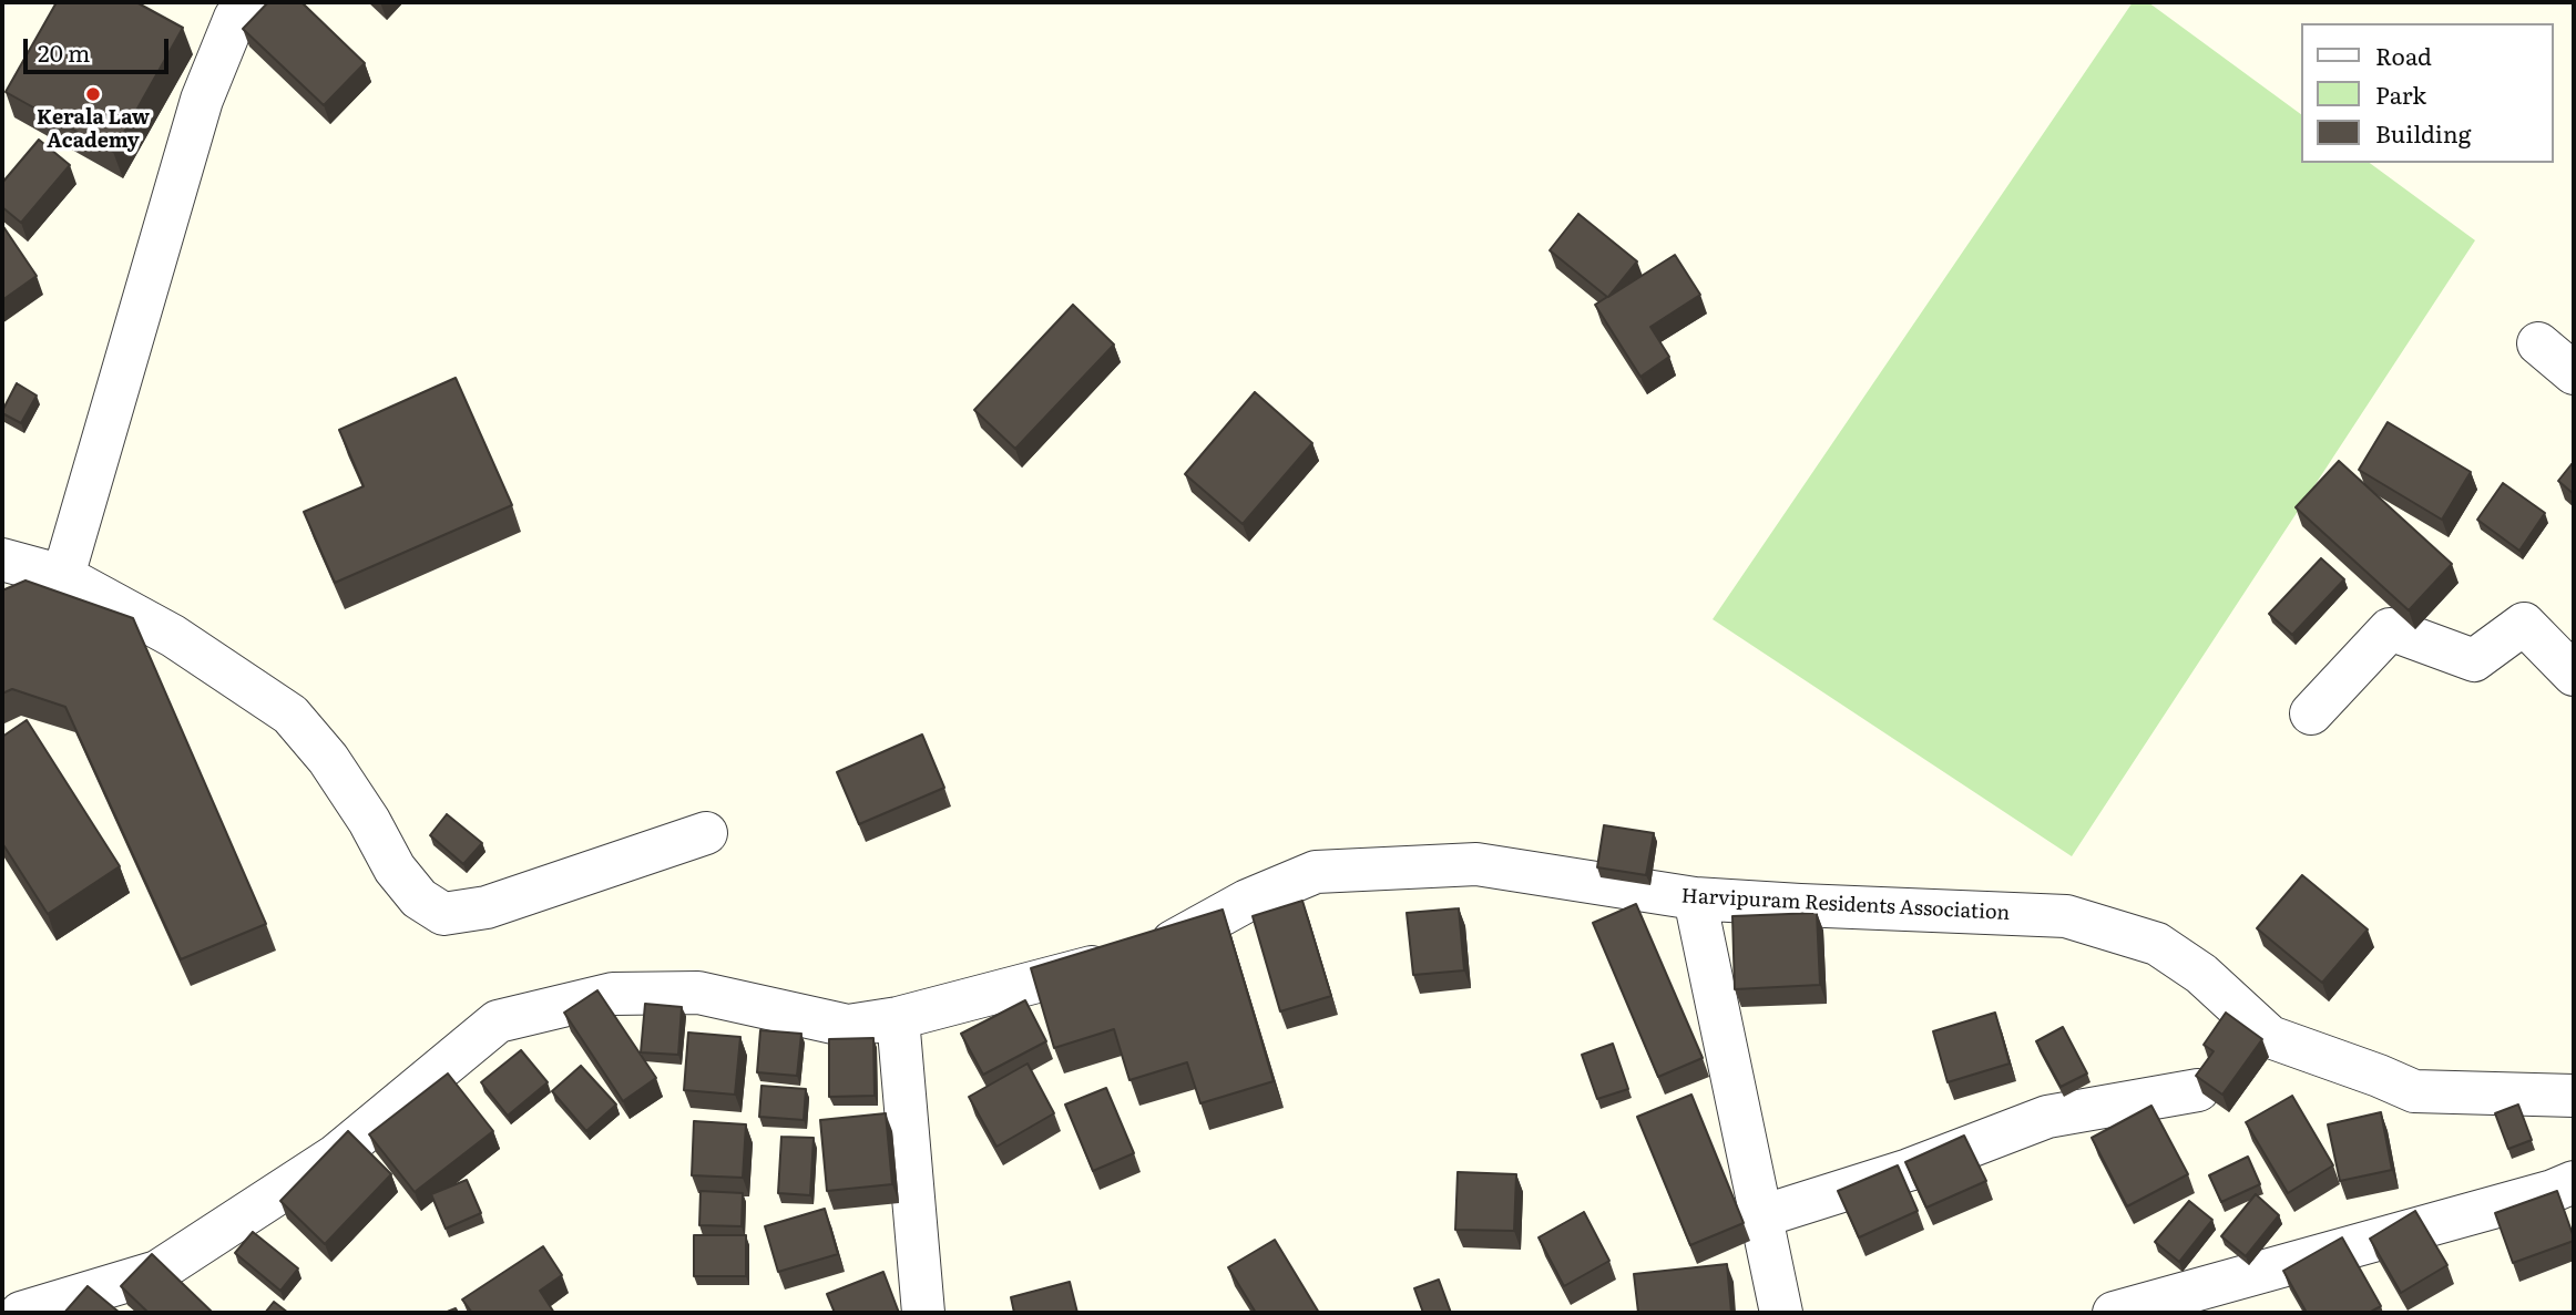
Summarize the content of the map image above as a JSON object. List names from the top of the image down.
{
  "streets": {
    "street": ["Harvipuram Residents Association"]
  },
  "places": ["Kerala Law Academy"],
  "legend": ["Road", "Park", "Building"],
  "scale_bar": "20 m"
}
